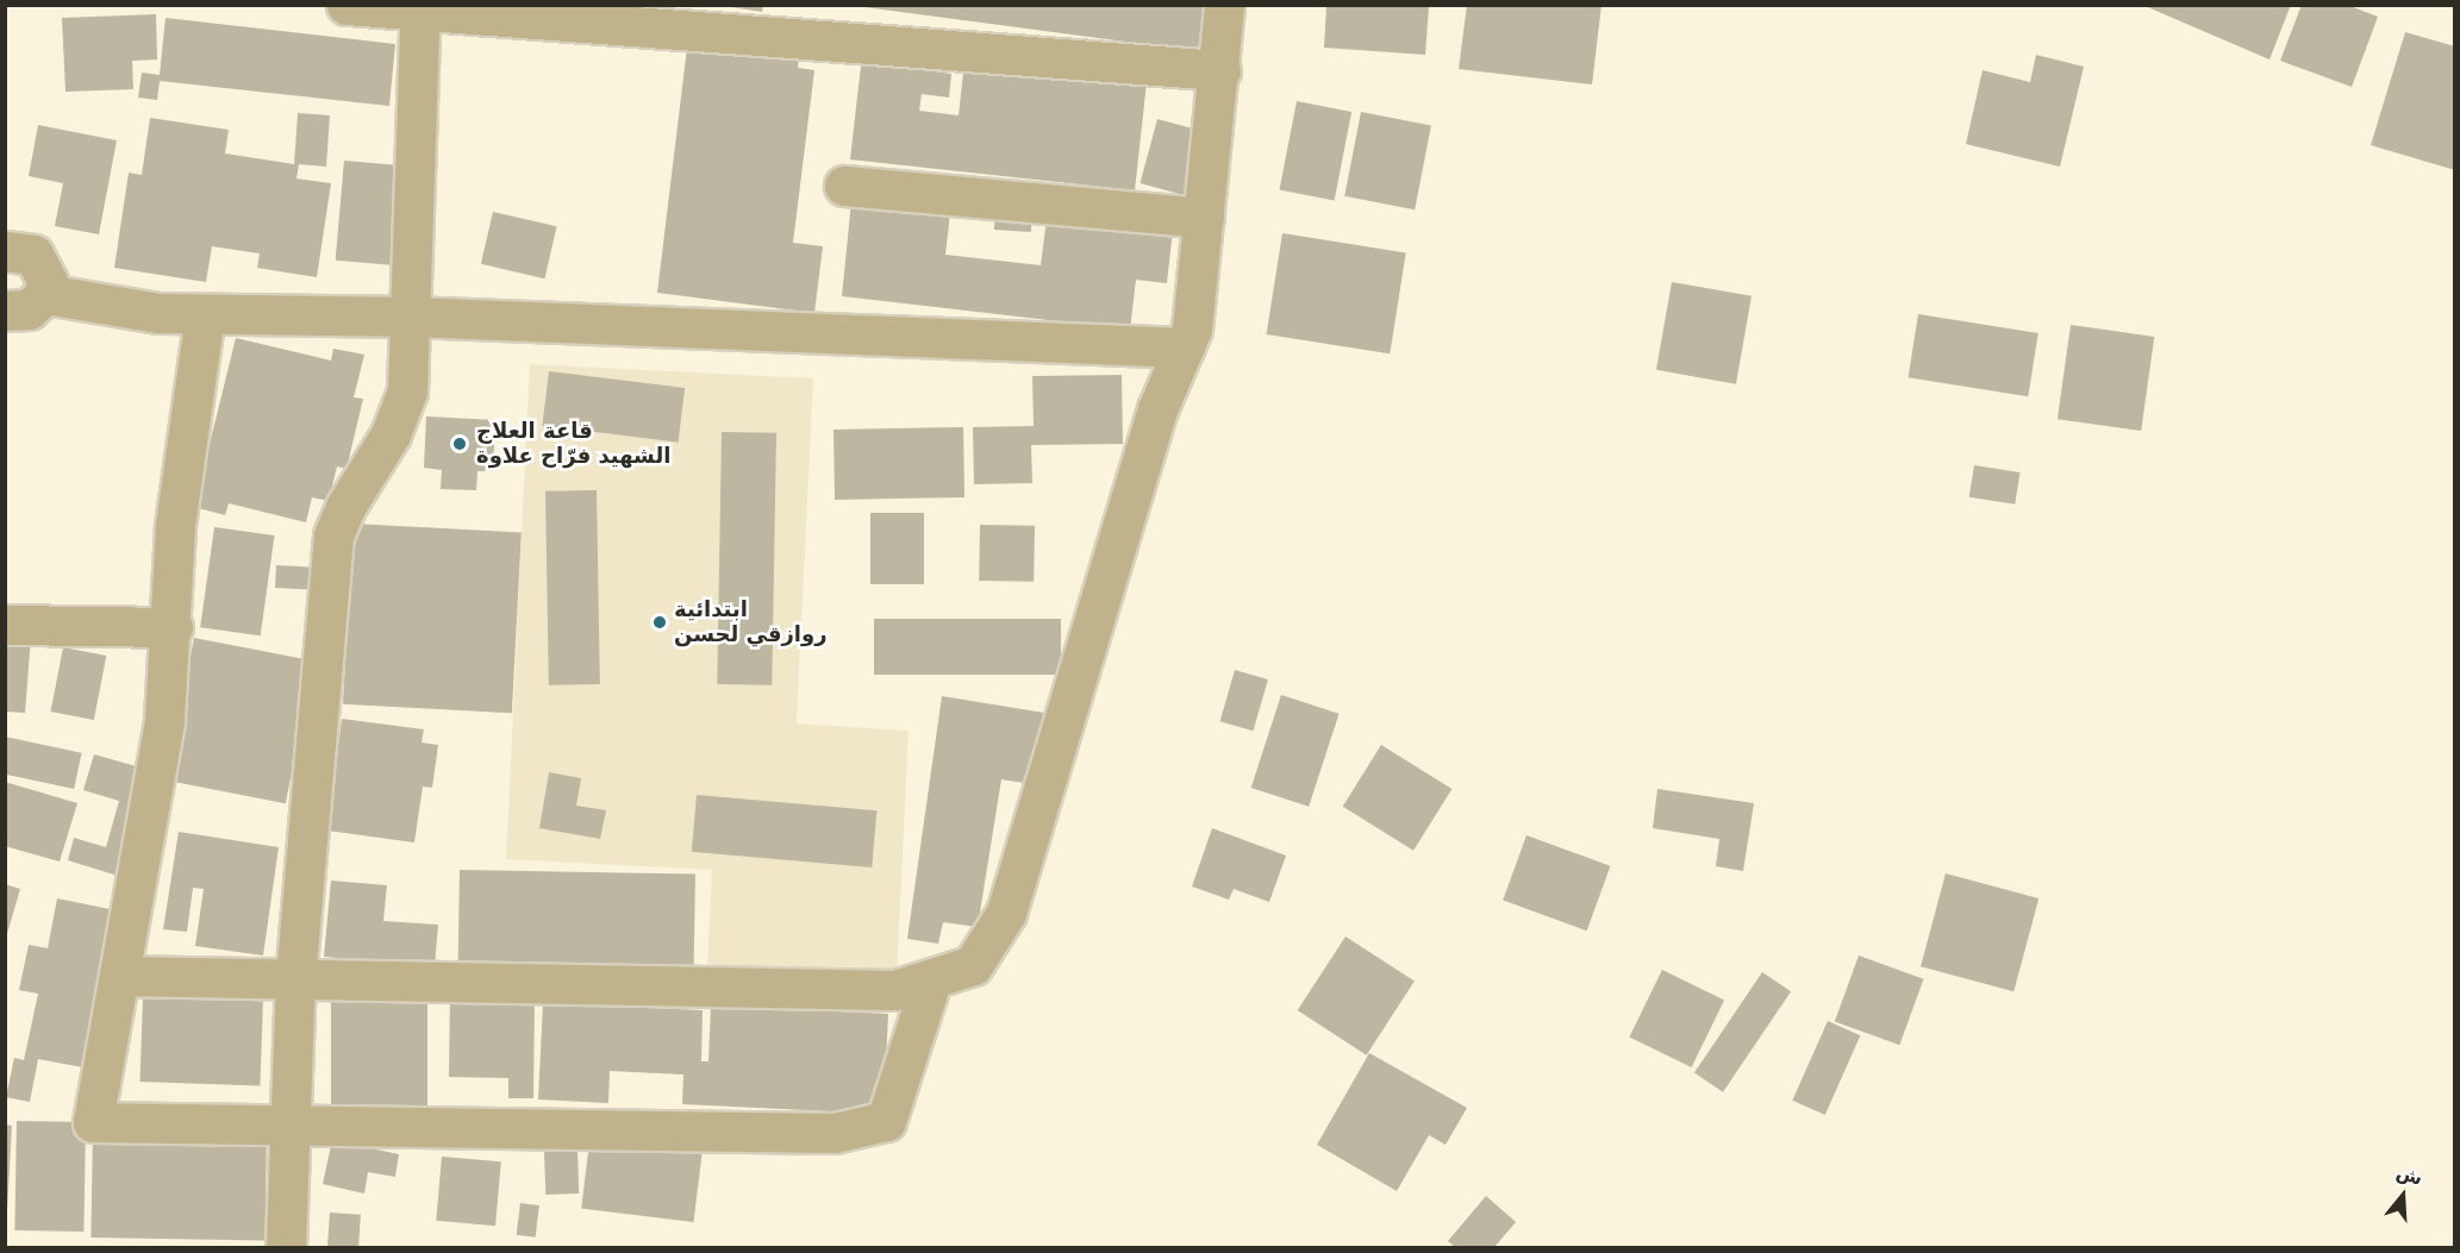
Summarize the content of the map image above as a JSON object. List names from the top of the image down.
{
  "places": ["قاعة العلاج الشهيد فرّاح علاوة", "ابتدائية روازقي لحسن"],
  "north": "top"
}
